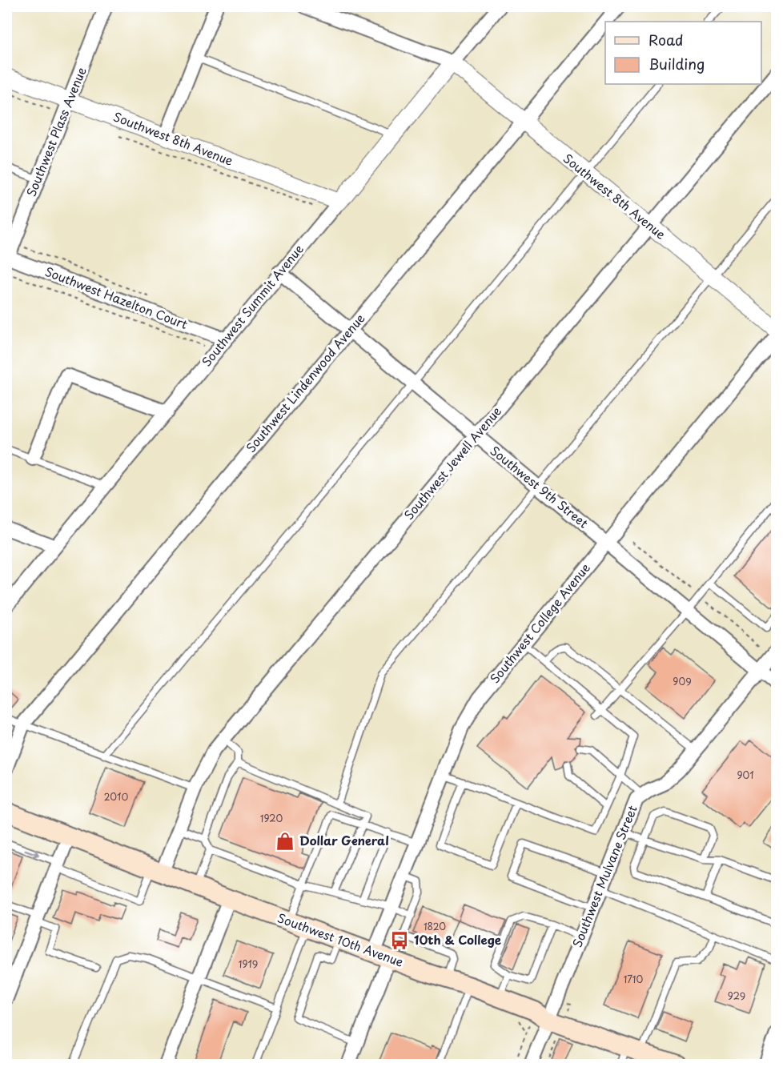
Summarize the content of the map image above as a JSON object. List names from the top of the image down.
{
  "streets": {
    "main road": ["Southwest 10th Avenue"],
    "street": [
      "Southwest Plass Avenue",
      "Southwest 8th Avenue",
      "Southwest Hazelton Court",
      "Southwest Summit Avenue",
      "Southwest Lindenwood Avenue",
      "Southwest Jewell Avenue",
      "Southwest 9th Street",
      "Southwest College Avenue",
      "Southwest Mulvane Street"
    ]
  },
  "crossings": [
    ["Southwest Plass Avenue", "Southwest 8th Avenue"],
    ["Southwest Plass Avenue", "Southwest Hazelton Court"],
    ["Southwest 8th Avenue", "Southwest Summit Avenue"],
    ["Southwest 8th Avenue", "Southwest Lindenwood Avenue"],
    ["Southwest 8th Avenue", "Southwest Jewell Avenue"],
    ["Southwest Hazelton Court", "Southwest Summit Avenue"],
    ["Southwest Summit Avenue", "Southwest 9th Street"],
    ["Southwest Lindenwood Avenue", "Southwest 9th Street"],
    ["Southwest Jewell Avenue", "Southwest 9th Street"],
    ["Southwest Jewell Avenue", "Southwest 10th Avenue"],
    ["Southwest 9th Street", "Southwest College Avenue"],
    ["Southwest 9th Street", "Southwest Mulvane Street"],
    ["Southwest College Avenue", "Southwest 10th Avenue"],
    ["Southwest Mulvane Street", "Southwest 10th Avenue"]
  ],
  "places": {
    "shop": ["Dollar General"],
    "bus stop": ["10th & College"]
  },
  "house_numbers": [
    "909",
    "901",
    "2010",
    "1920",
    "1820",
    "1919",
    "1710",
    "929"
  ],
  "legend": ["Road", "Building"]
}
